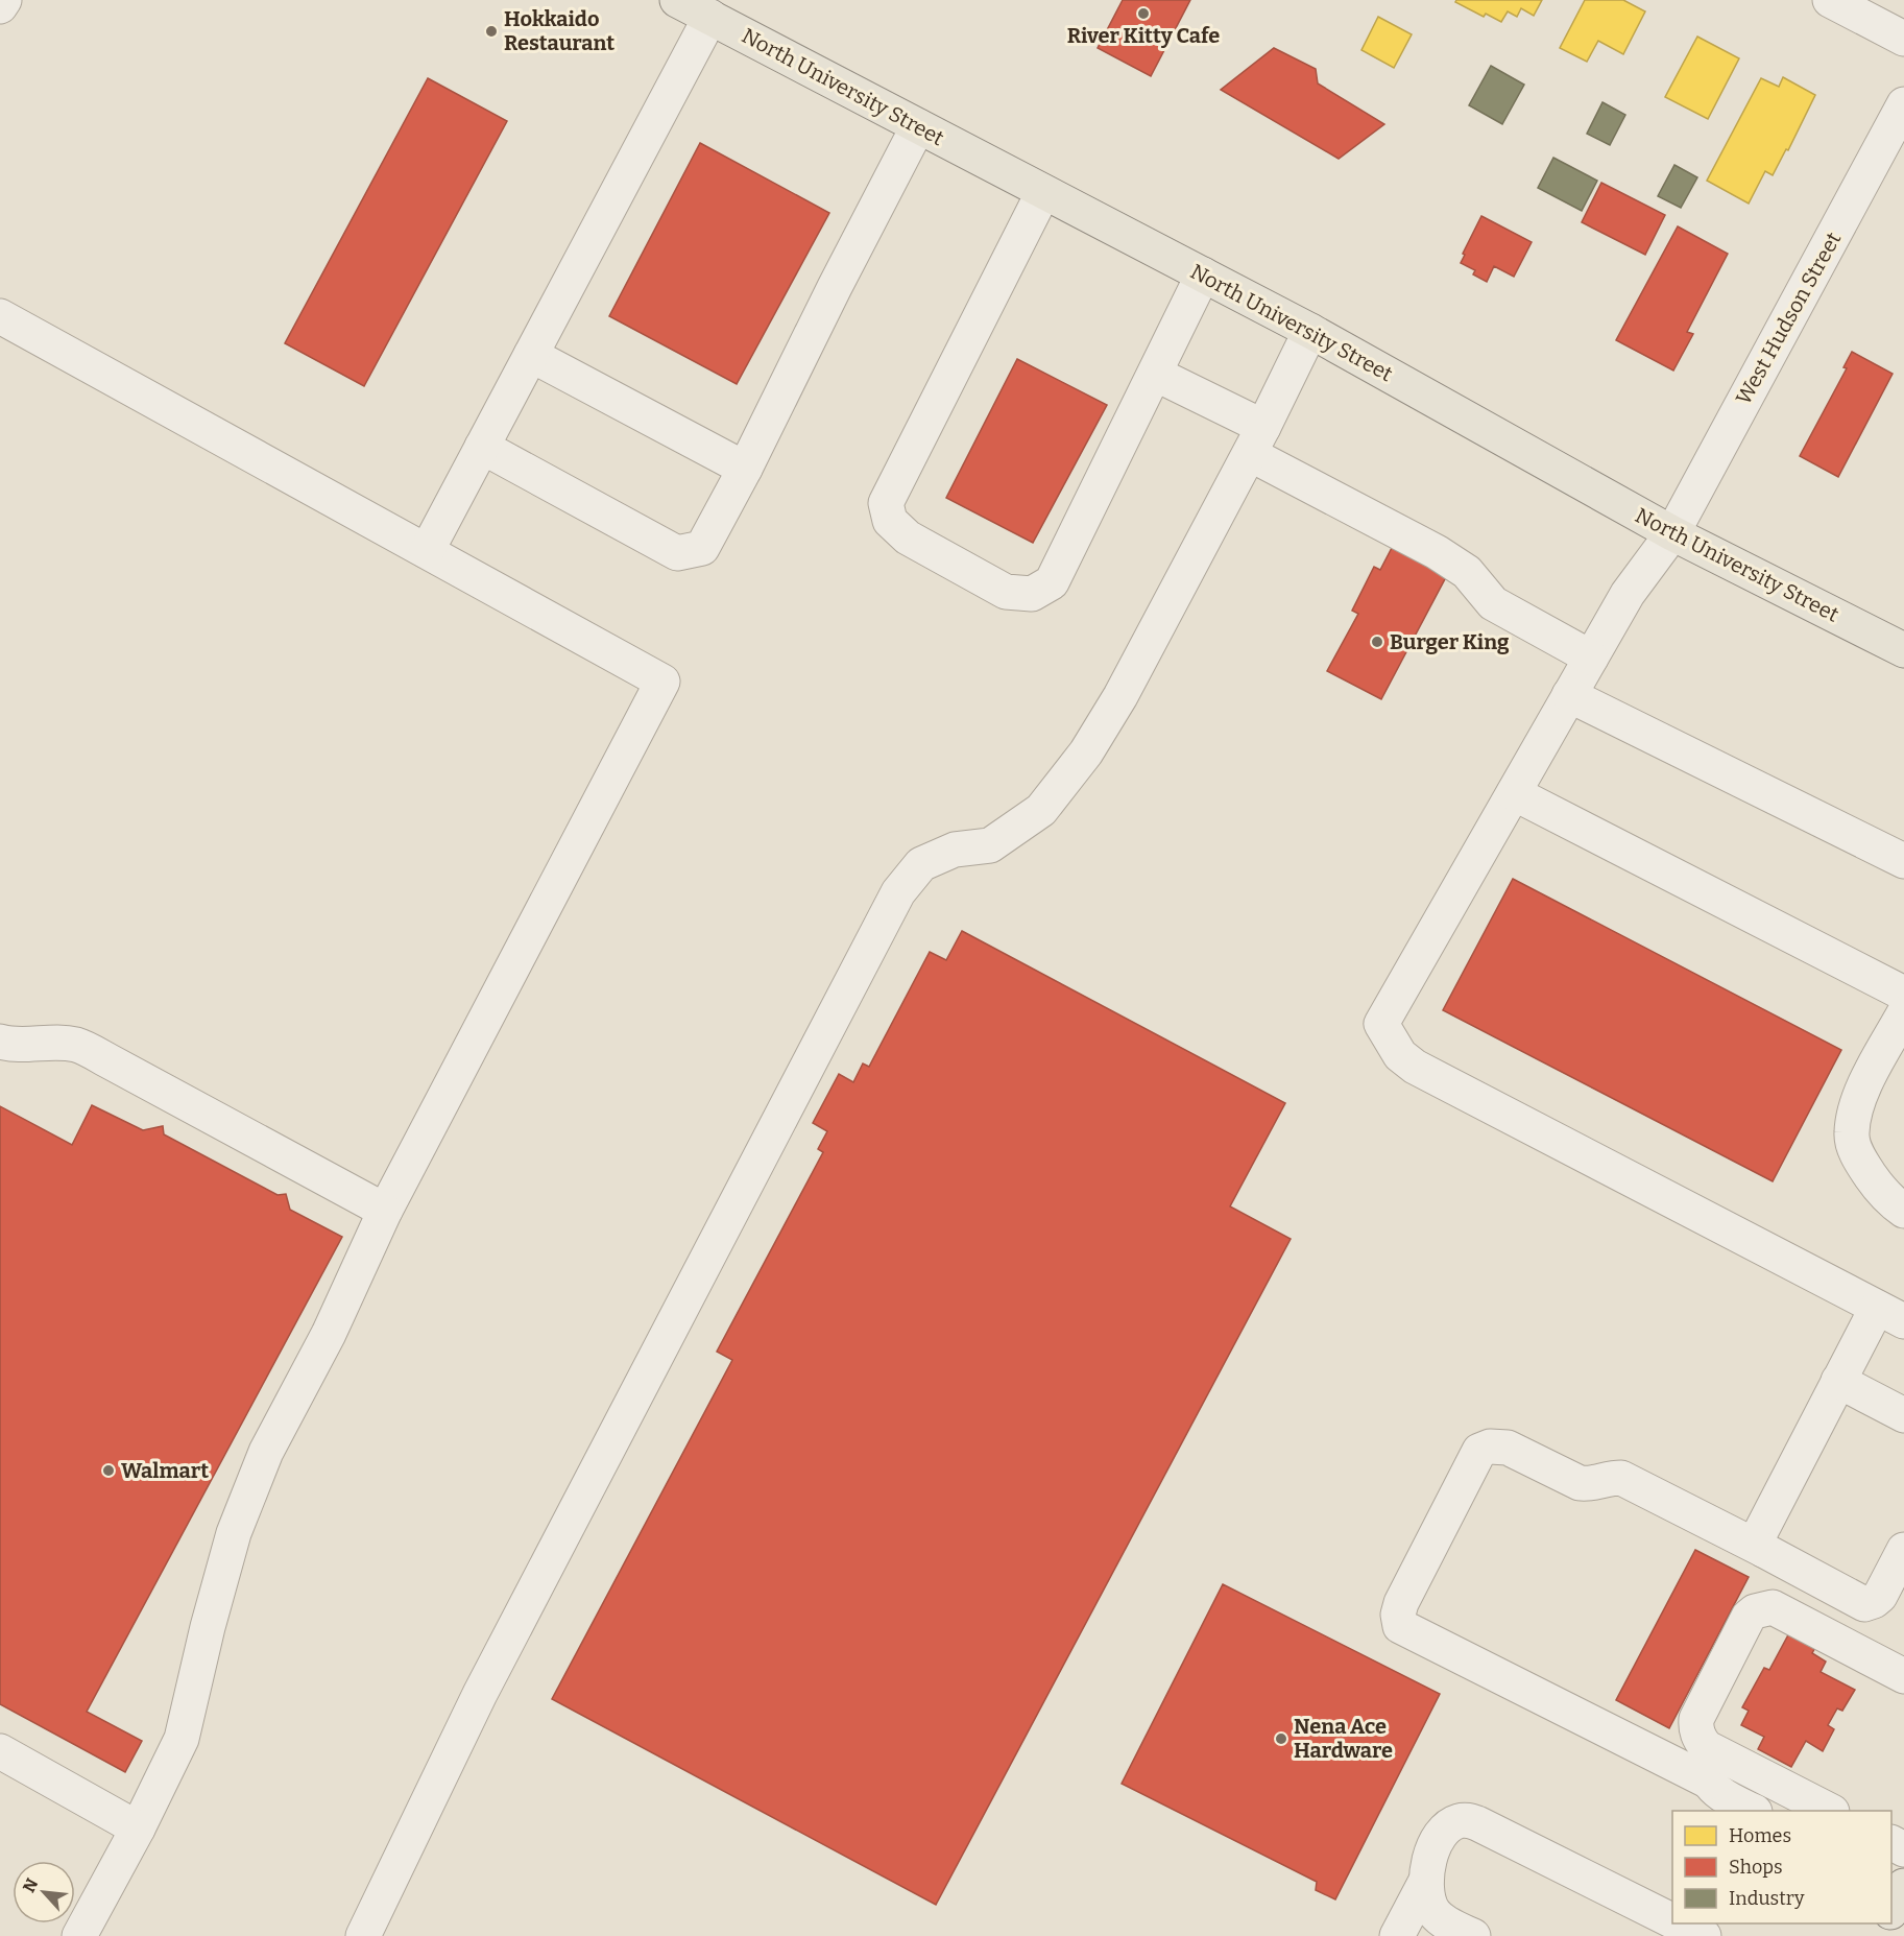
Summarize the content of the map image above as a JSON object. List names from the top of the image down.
{
  "streets": {
    "main road": ["North University Street"],
    "street": ["West Hudson Street"]
  },
  "crossings": [
    ["North University Street", "West Hudson Street"]
  ],
  "places": [
    "River Kitty Cafe",
    "Hokkaido Restaurant",
    "Burger King",
    "Walmart",
    "Nena Ace Hardware"
  ],
  "legend": ["Homes", "Shops", "Industry"],
  "north": "top left"
}
